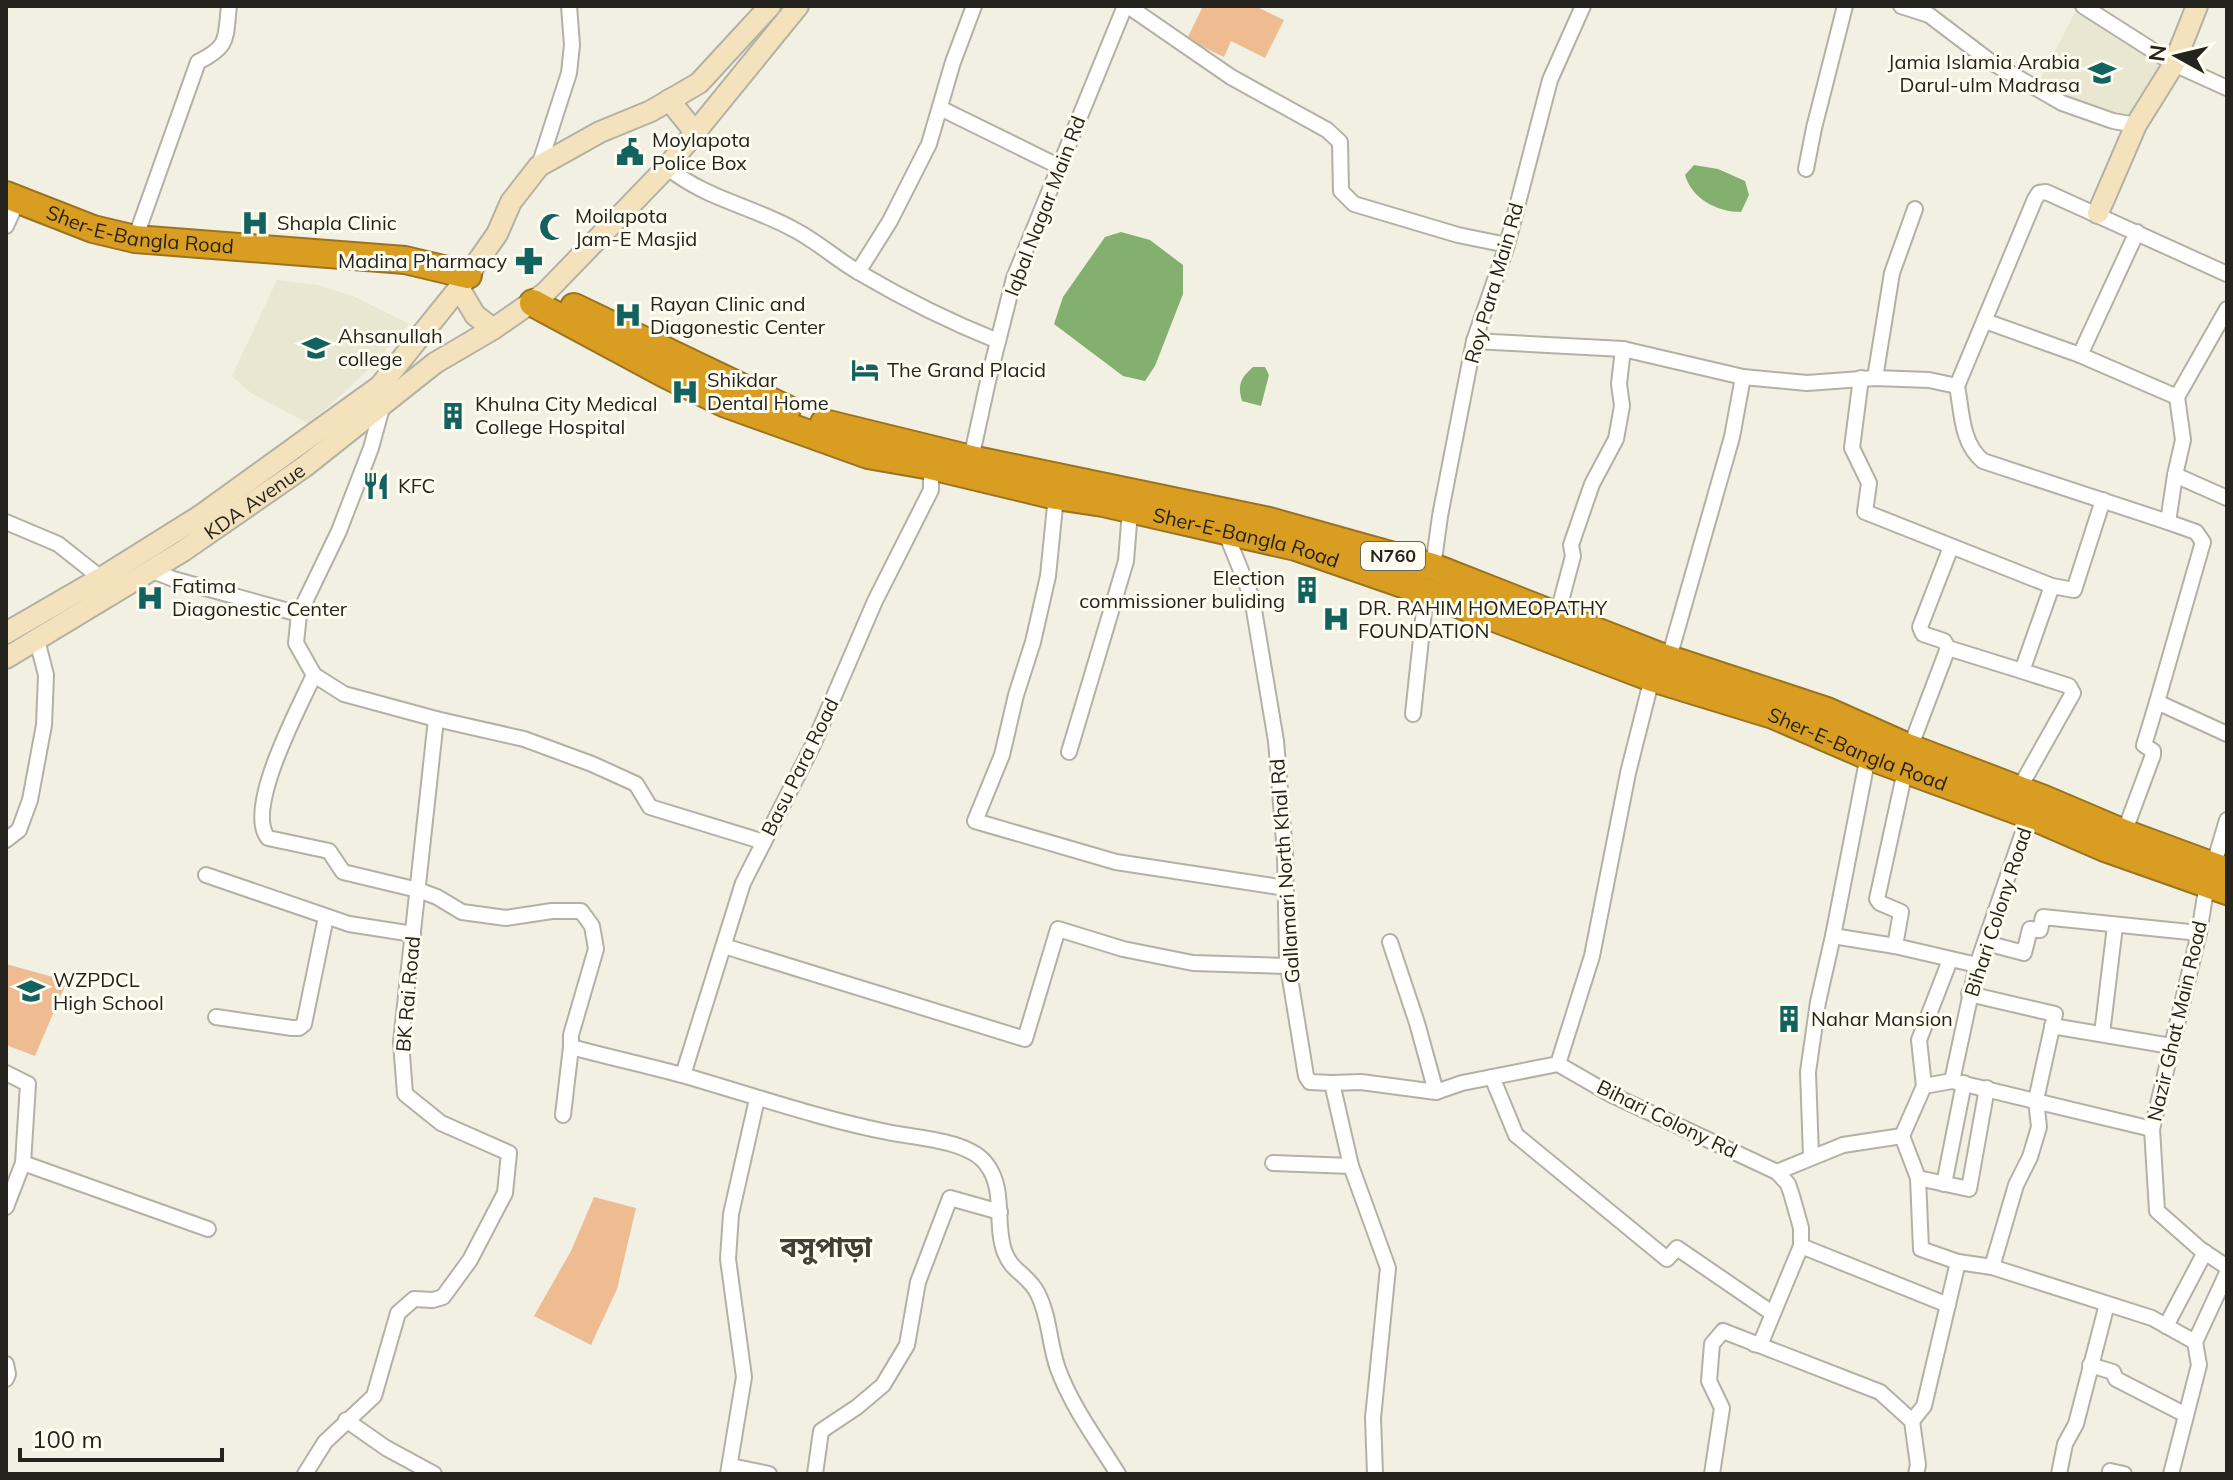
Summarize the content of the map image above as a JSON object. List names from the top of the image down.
{
  "streets": {
    "highway": ["Sher-E-Bangla Road", "N760"],
    "main road": ["KDA Avenue"],
    "street": [
      "Iqbal Nagar Main Rd",
      "Roy Para Main Rd",
      "Basu Para Road",
      "Gallamari North Khal Rd",
      "Bihari Colony Road",
      "BK Rai Road",
      "Nazir Ghat Main Road",
      "Bihari Colony Rd"
    ]
  },
  "crossings": [
    ["Iqbal Nagar Main Rd", "Sher-E-Bangla Road"],
    ["Sher-E-Bangla Road", "Roy Para Main Rd"],
    ["Sher-E-Bangla Road", "KDA Avenue"],
    ["Sher-E-Bangla Road", "Basu Para Road"],
    ["Sher-E-Bangla Road", "Gallamari North Khal Rd"],
    ["Sher-E-Bangla Road", "Bihari Colony Road"],
    ["Sher-E-Bangla Road", "Nazir Ghat Main Road"]
  ],
  "districts": ["বসুপাড়া"],
  "places": {
    "school or university": ["Jamia Islamia Arabia Darul-ulm Madrasa", "Ahsanullah college", "WZPDCL High School"],
    "public building": ["Moylapota Police Box"],
    "hospital": [
      "Shapla Clinic",
      "Rayan Clinic and Diagonestic Center",
      "Shikdar Dental Home",
      "Fatima Diagonestic Center",
      "DR. RAHIM HOMEOPATHY FOUNDATION"
    ],
    "mosque": ["Moilapota Jam-E Masjid"],
    "pharmacy": ["Madina Pharmacy"],
    "hotel": ["The Grand Placid"],
    "building": ["Khulna City Medical College Hospital", "Election commissioner buliding", "Nahar Mansion"],
    "restaurant": ["KFC"]
  },
  "scale_bar": "100 m",
  "north": "left"
}
